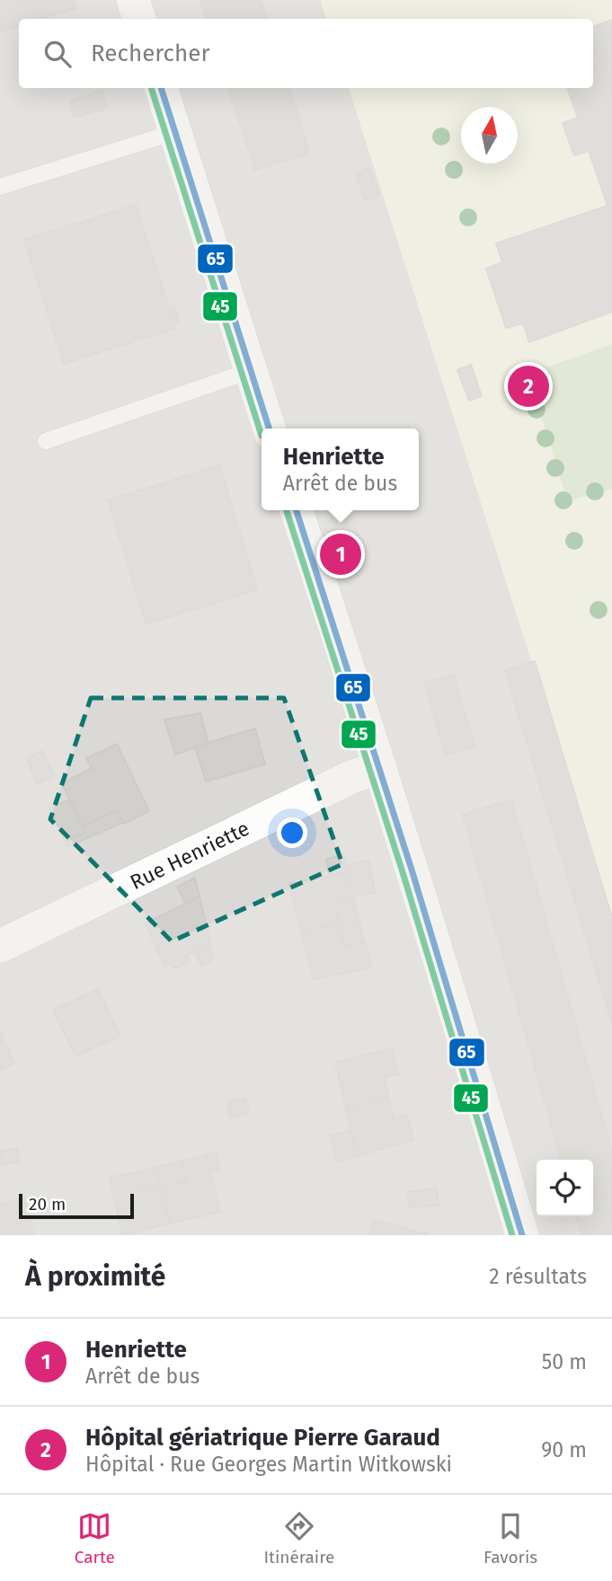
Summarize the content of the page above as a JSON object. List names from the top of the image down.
{
  "streets": {
    "street": ["Rue Henriette"]
  },
  "lines": ["transit line 65", "transit line 45"],
  "scale_bar": "20 m",
  "north": "top",
  "page": {
    "search": "Rechercher",
    "pins": ["2", "1"],
    "popup": ["Henriette", "Arrêt de bus"],
    "scale": "20 m",
    "heading": ["À proximité", "2 résultats"],
    "list": [
      {
        "mark": "1",
        "name": "Henriette",
        "note": "Arrêt de bus",
        "value": "50 m"
      },
      {
        "mark": "2",
        "name": "Hôpital gériatrique Pierre Garaud",
        "note": "Hôpital · Rue Georges Martin Witkowski",
        "value": "90 m"
      }
    ],
    "nav": ["Carte", "Itinéraire", "Favoris"]
  }
}
